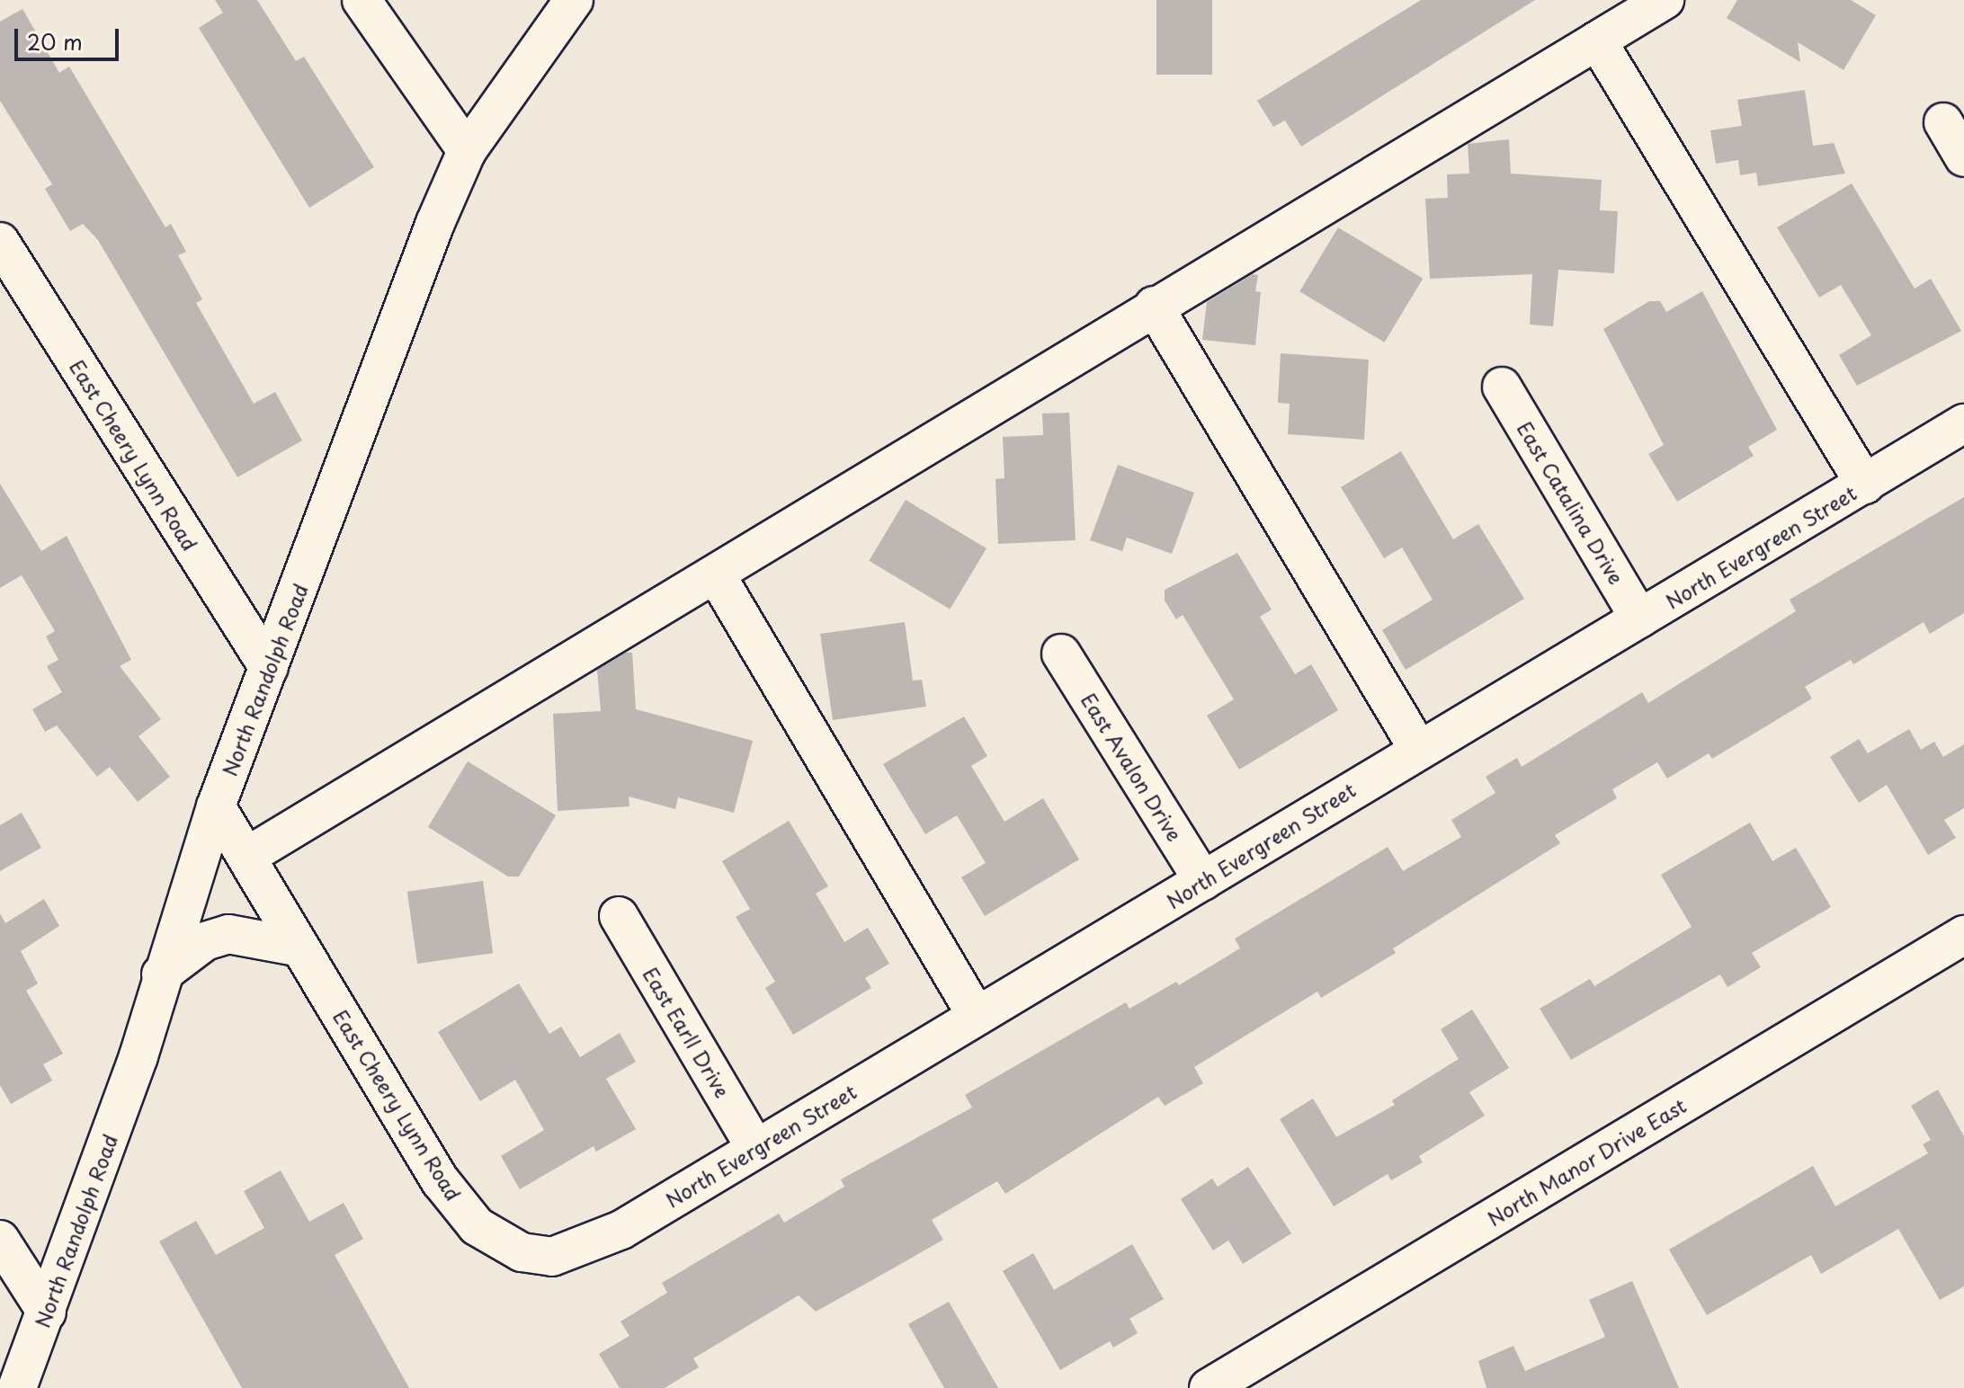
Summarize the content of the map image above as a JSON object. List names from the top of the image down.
{
  "streets": {
    "street": [
      "East Cheery Lynn Road",
      "East Catalina Drive",
      "North Evergreen Street",
      "North Randolph Road",
      "East Avalon Drive",
      "East Earll Drive",
      "North Manor Drive East"
    ]
  },
  "crossings": [
    ["East Cheery Lynn Road", "North Evergreen Street"],
    ["East Cheery Lynn Road", "North Randolph Road"],
    ["East Catalina Drive", "North Evergreen Street"],
    ["North Evergreen Street", "East Avalon Drive"],
    ["North Evergreen Street", "East Earll Drive"]
  ],
  "scale_bar": "20 m"
}
